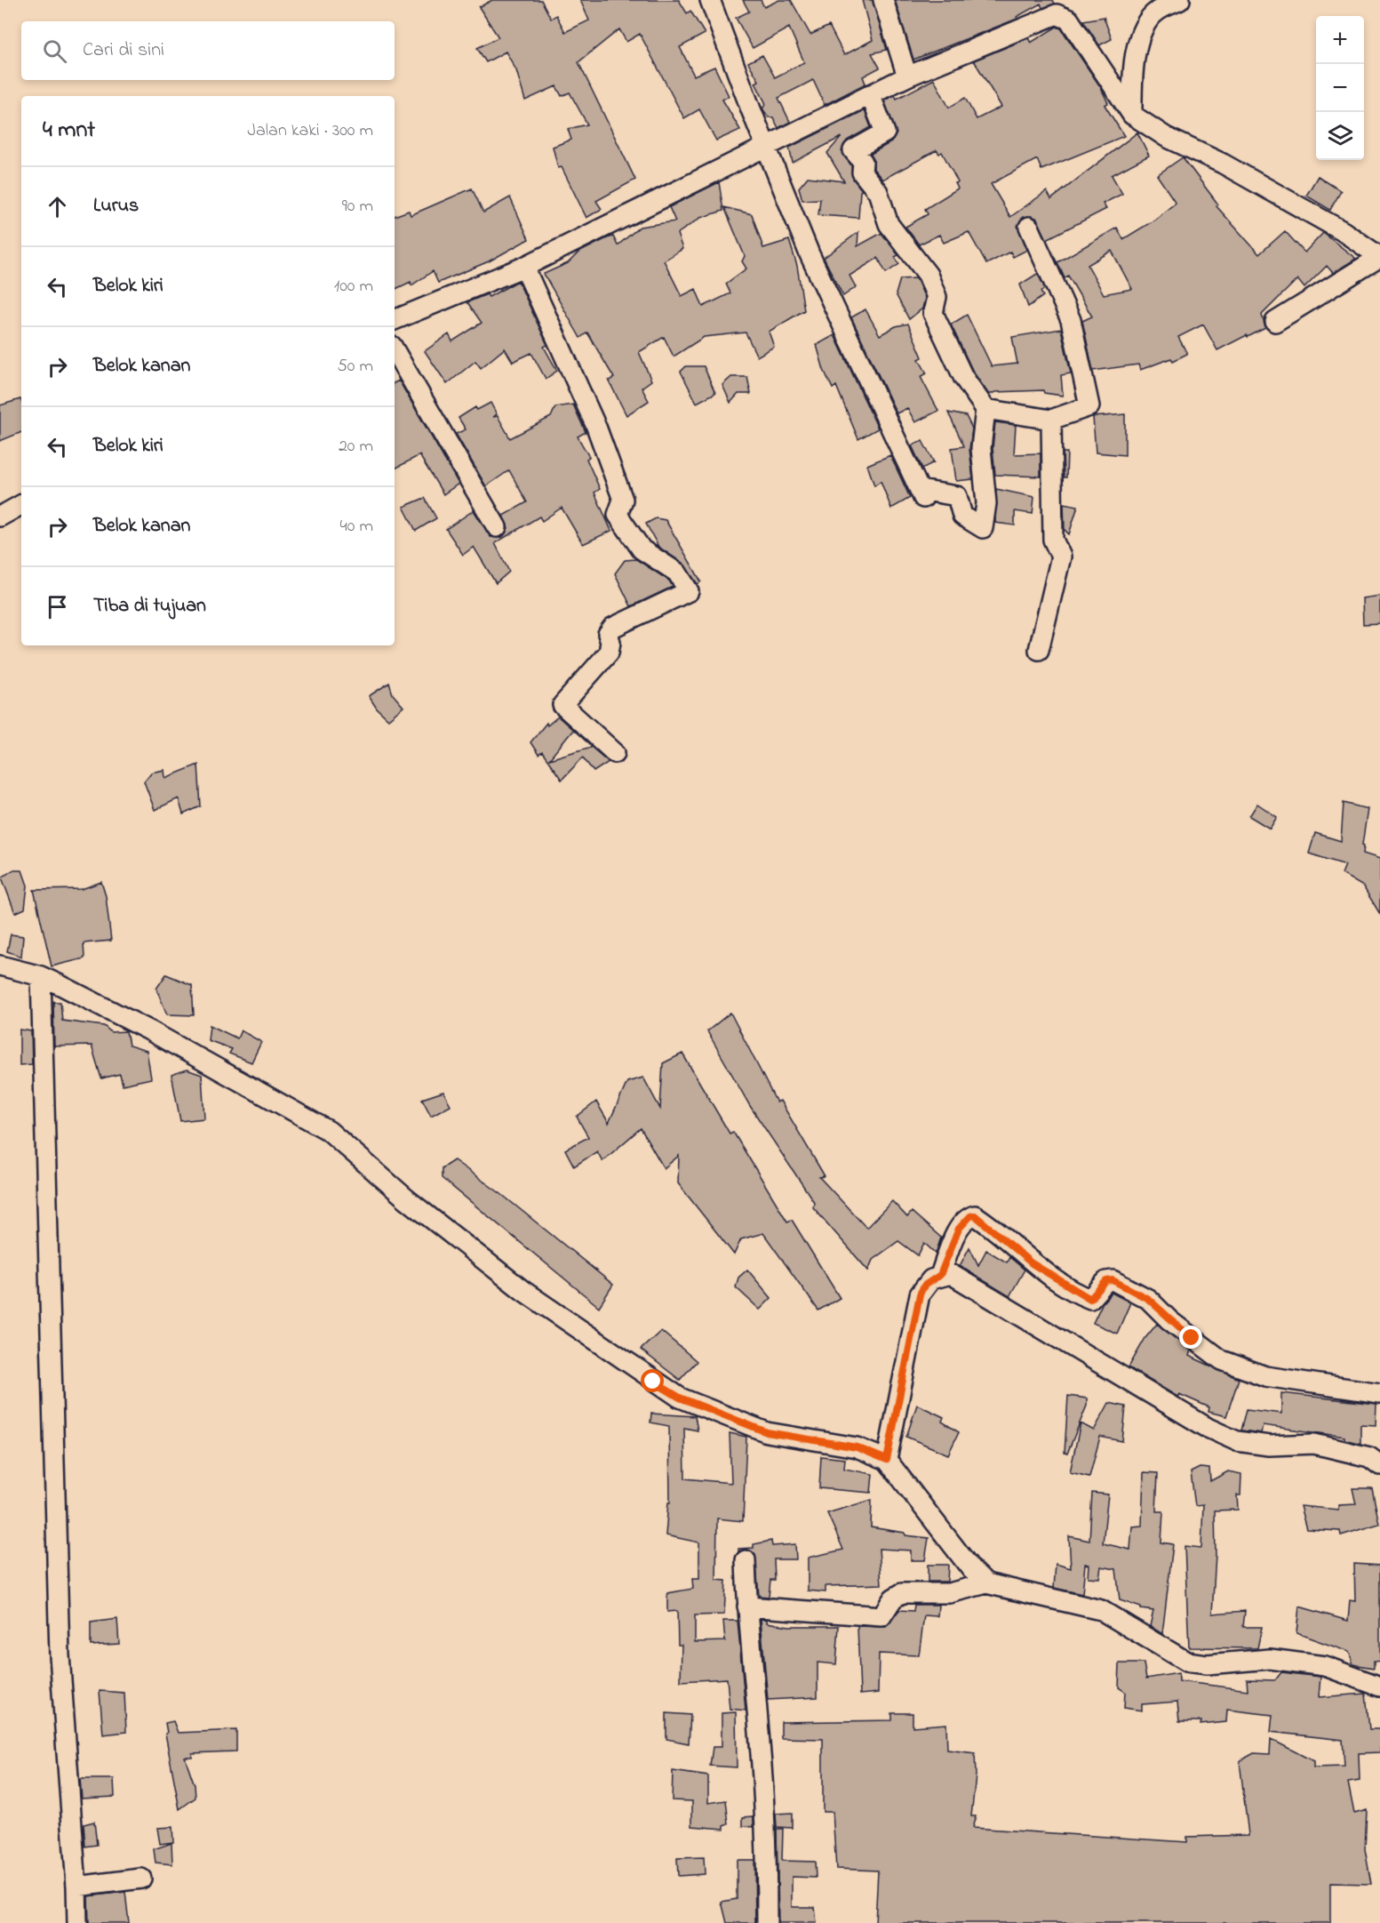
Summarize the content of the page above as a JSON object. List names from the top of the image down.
{
  "page": {
    "map_buttons": ["+", "−"],
    "search": "Cari di sini",
    "heading": ["4 mnt", "Jalan kaki · 300 m"],
    "list": [
      ["Lurus", "90 m"],
      ["Belok kiri", "100 m"],
      ["Belok kanan", "50 m"],
      ["Belok kiri", "20 m"],
      ["Belok kanan", "40 m"],
      "Tiba di tujuan"
    ]
  }
}
